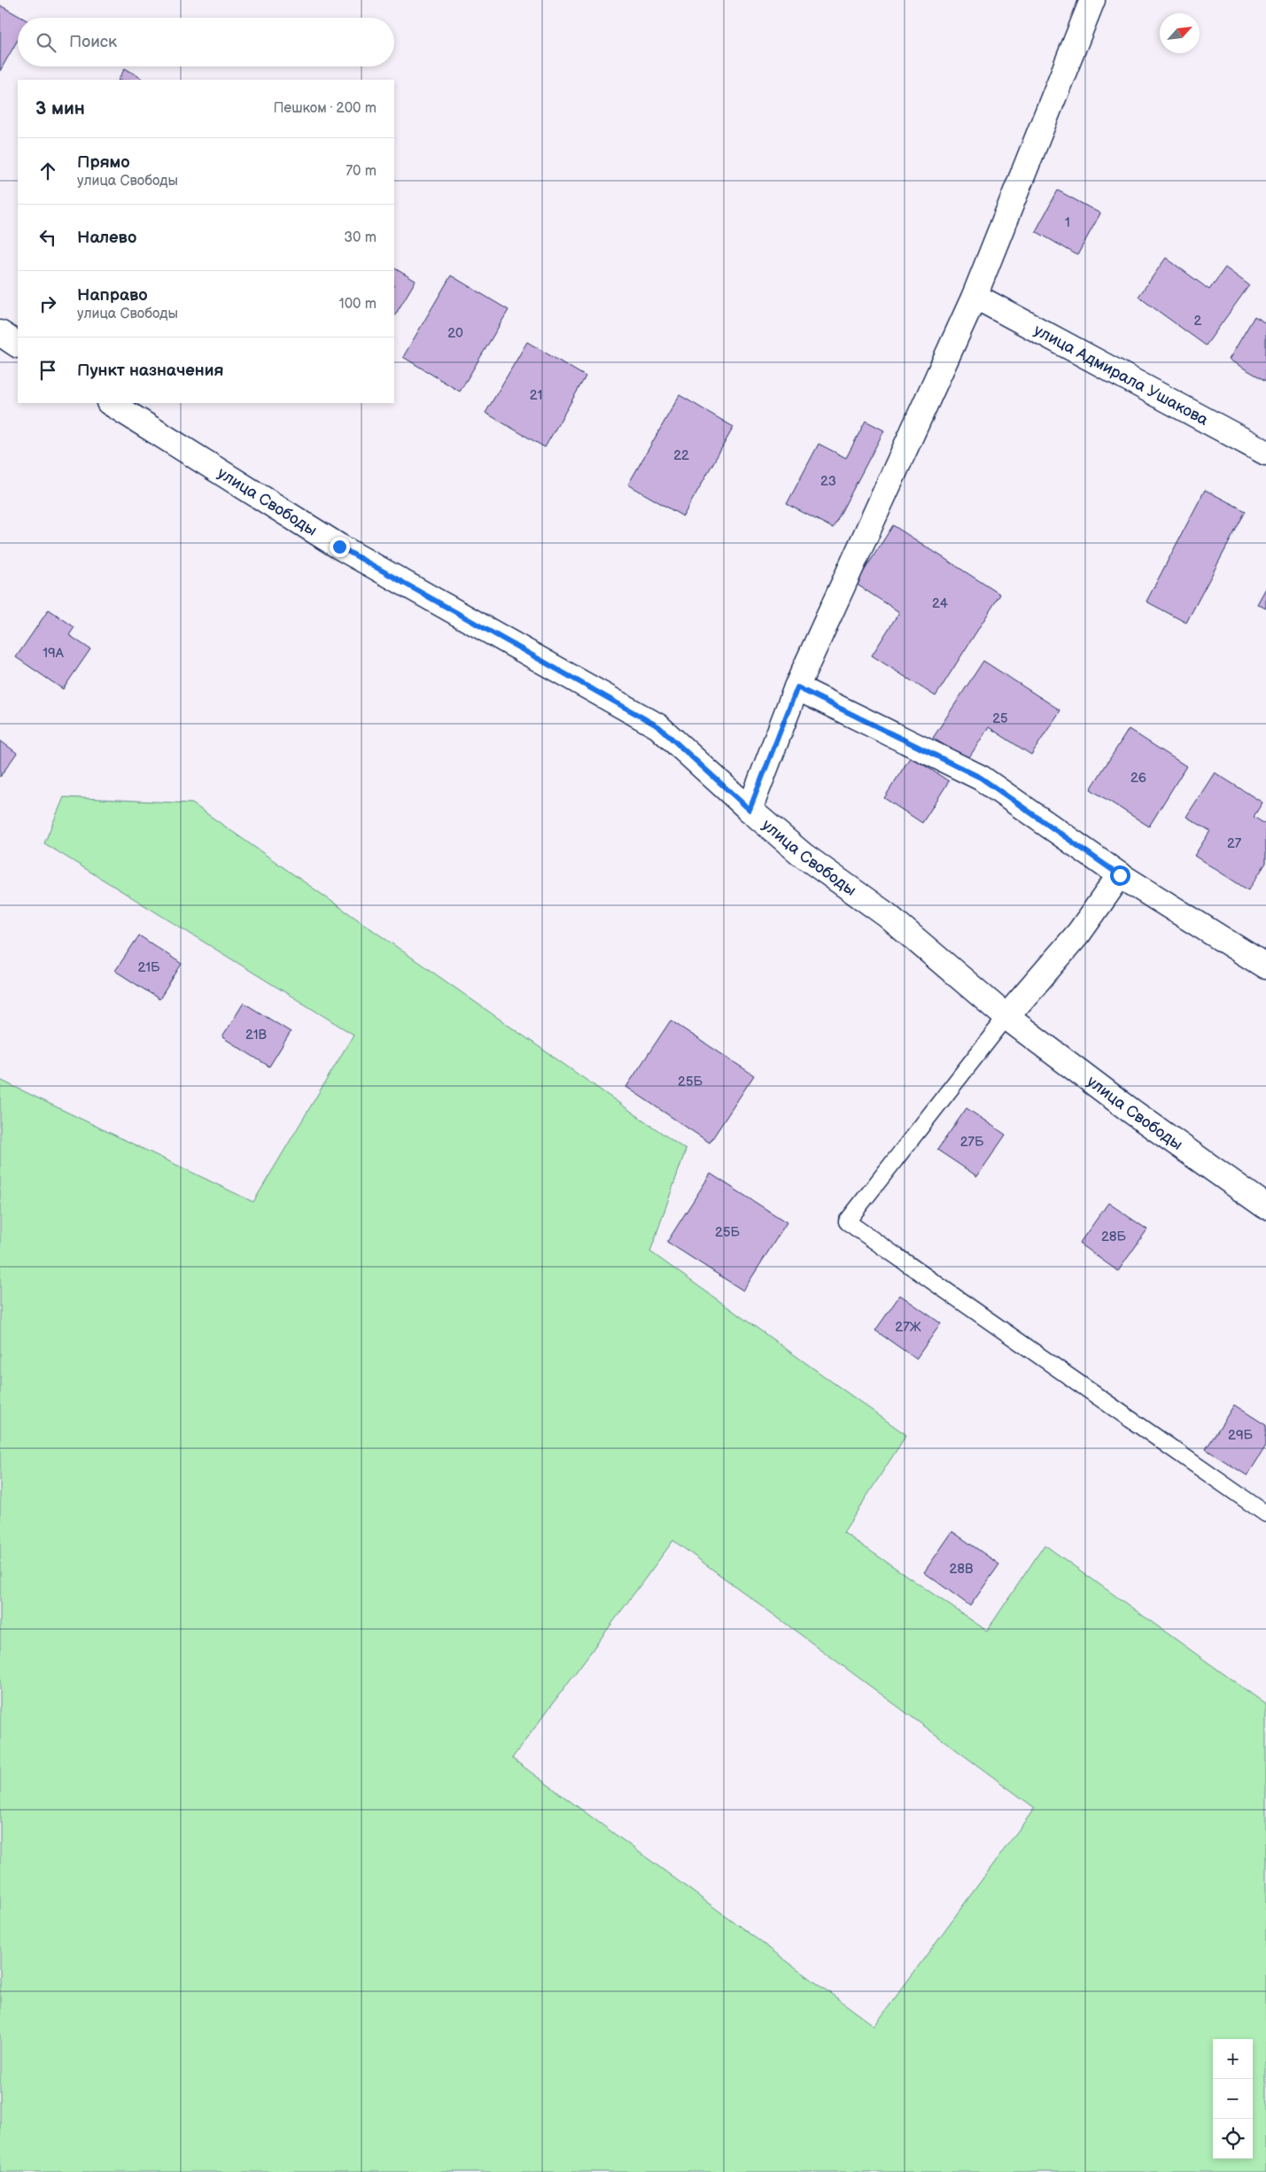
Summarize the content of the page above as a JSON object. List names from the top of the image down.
{
  "streets": {
    "street": ["улица Адмирала Ушакова", "улица Свободы"]
  },
  "house_numbers": [
    "1",
    "2",
    "20",
    "21",
    "22",
    "23",
    "24",
    "19А",
    "25",
    "26",
    "27",
    "21Б",
    "21В",
    "25Б",
    "27Б",
    "25Б",
    "28Б",
    "27Ж",
    "29Б",
    "28В"
  ],
  "north": "top right",
  "page": {
    "search": "Поиск",
    "heading": ["3 мин", "Пешком · 200 m"],
    "list": [
      ["Прямо", "улица Свободы", "70 m"],
      ["Налево", "30 m"],
      ["Направо", "улица Свободы", "100 m"],
      "Пункт назначения"
    ],
    "map_buttons": ["+", "−"]
  }
}
